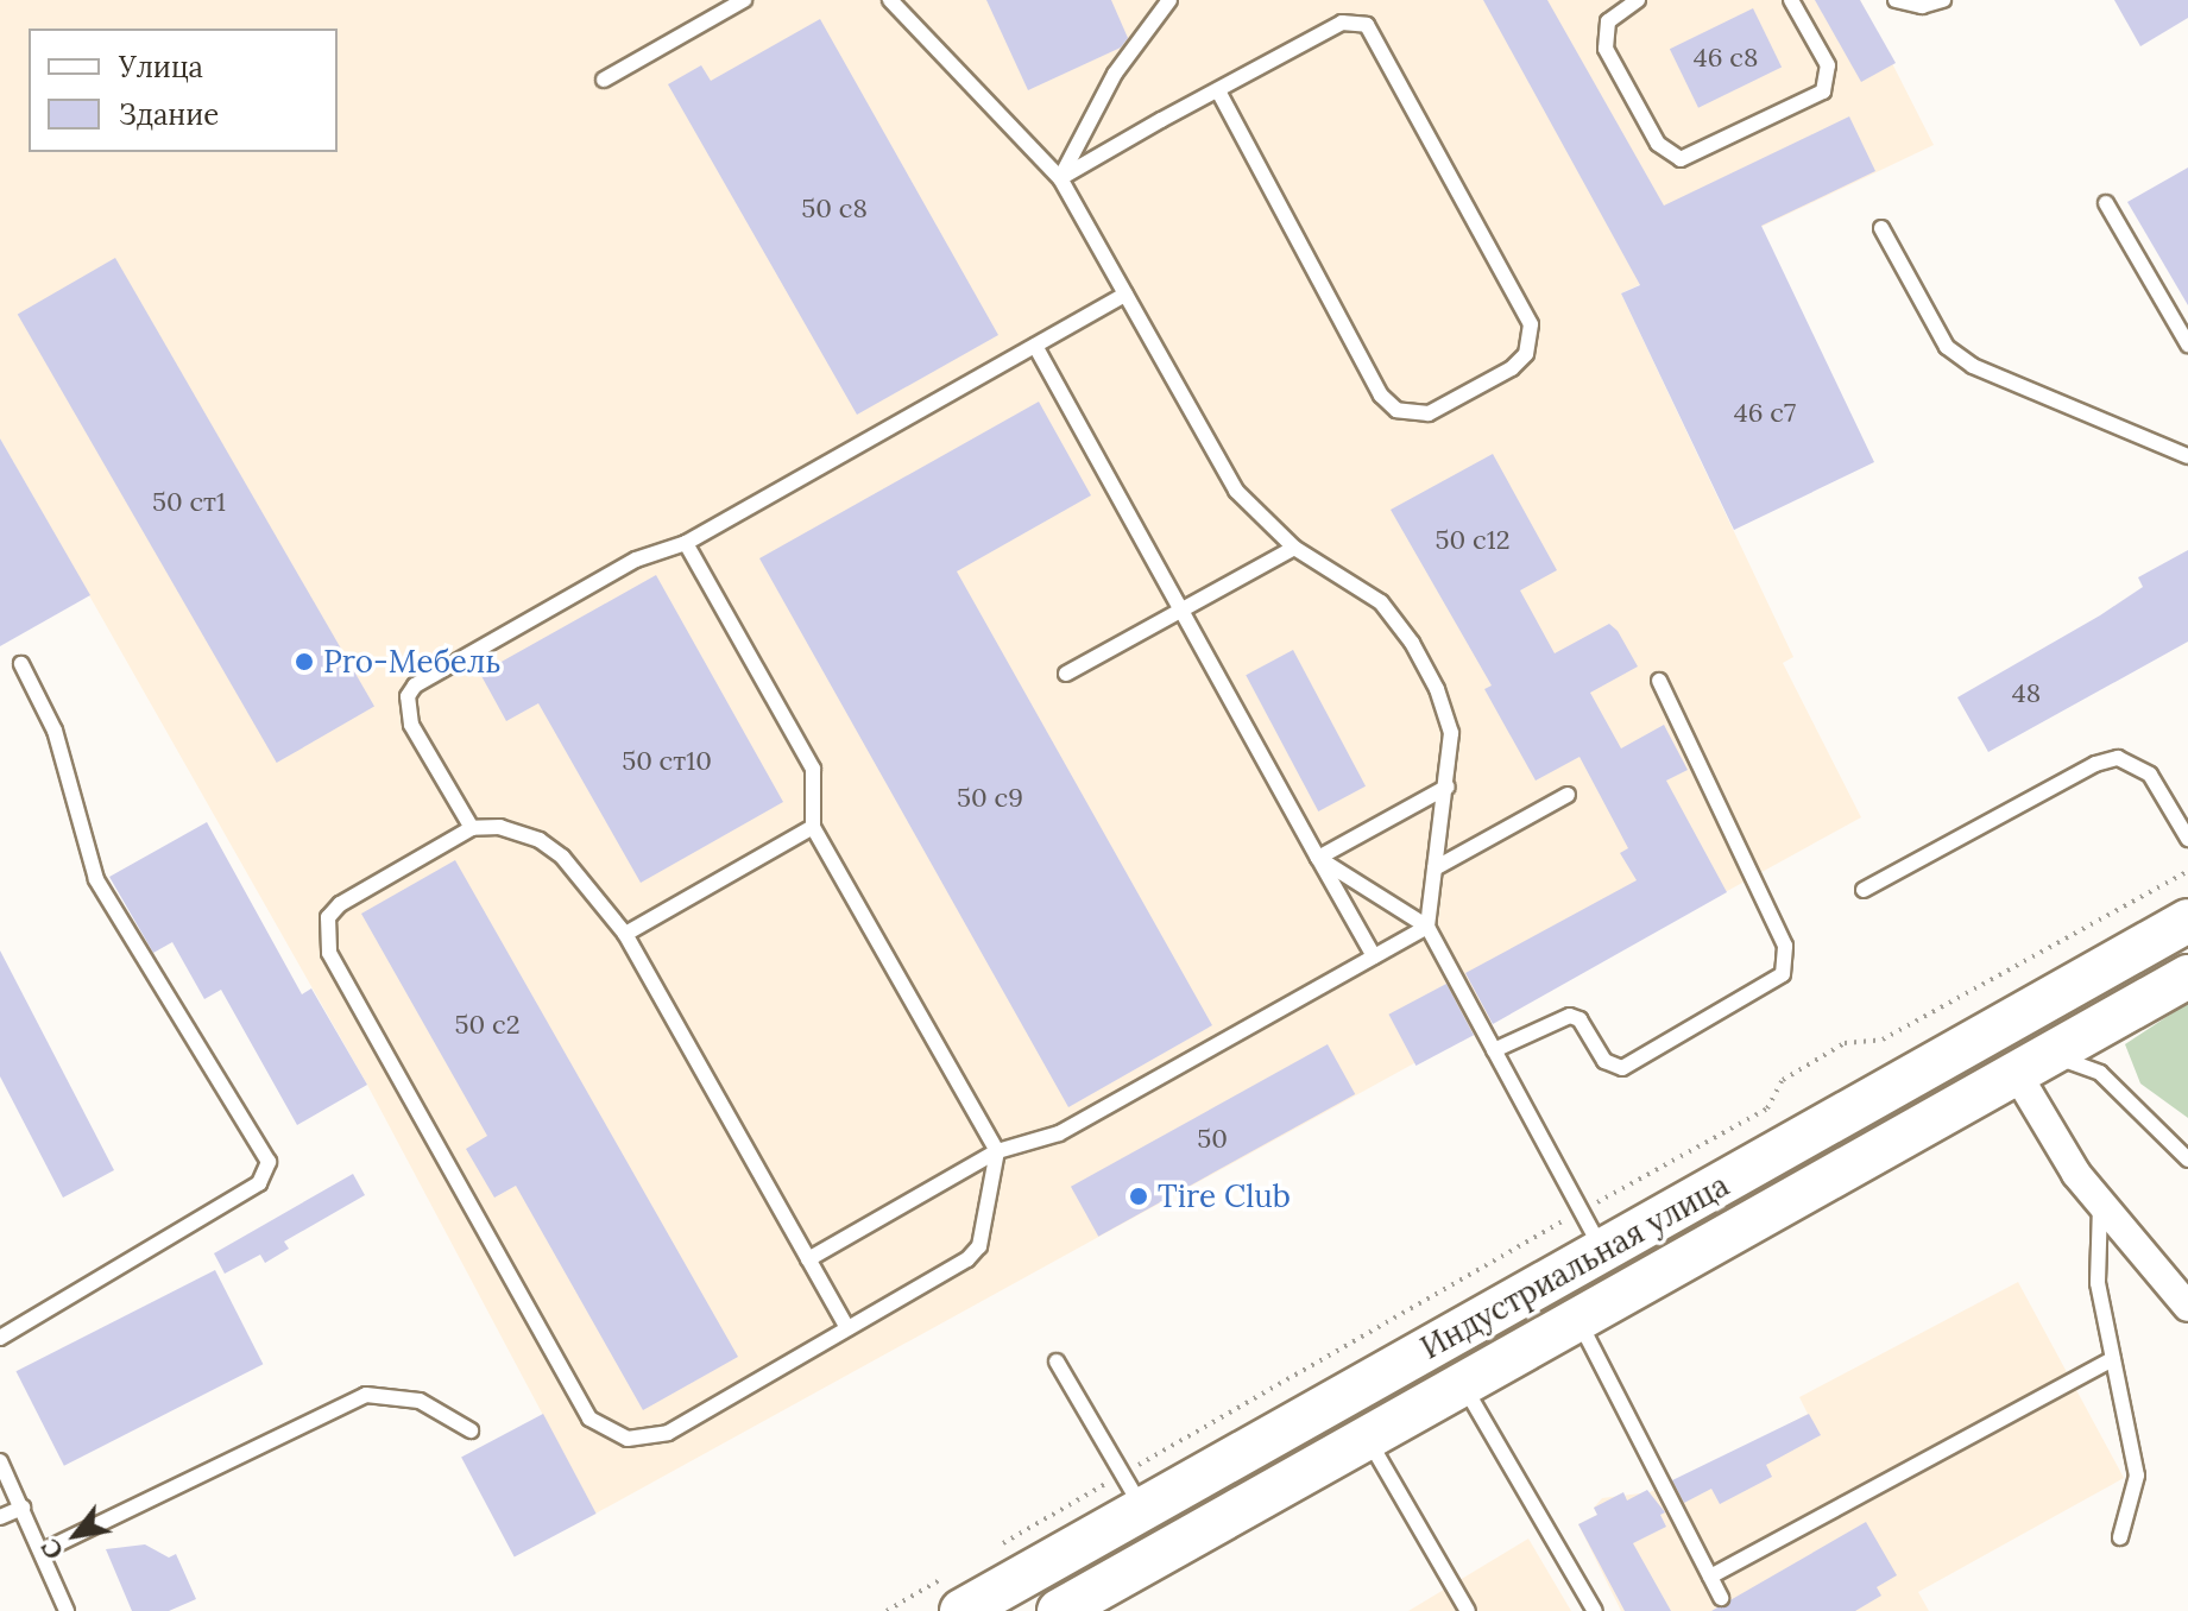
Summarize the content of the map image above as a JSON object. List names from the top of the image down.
{
  "streets": {
    "main road": ["Индустриальная улица"]
  },
  "places": ["Pro-Мебель", "Tire Club"],
  "house_numbers": [
    "46 с8",
    "50 с8",
    "46 с7",
    "50 ст1",
    "50 с12",
    "48",
    "50 ст10",
    "50 с9",
    "50 с2",
    "50"
  ],
  "legend": ["Улица", "Здание"],
  "north": "bottom left"
}
